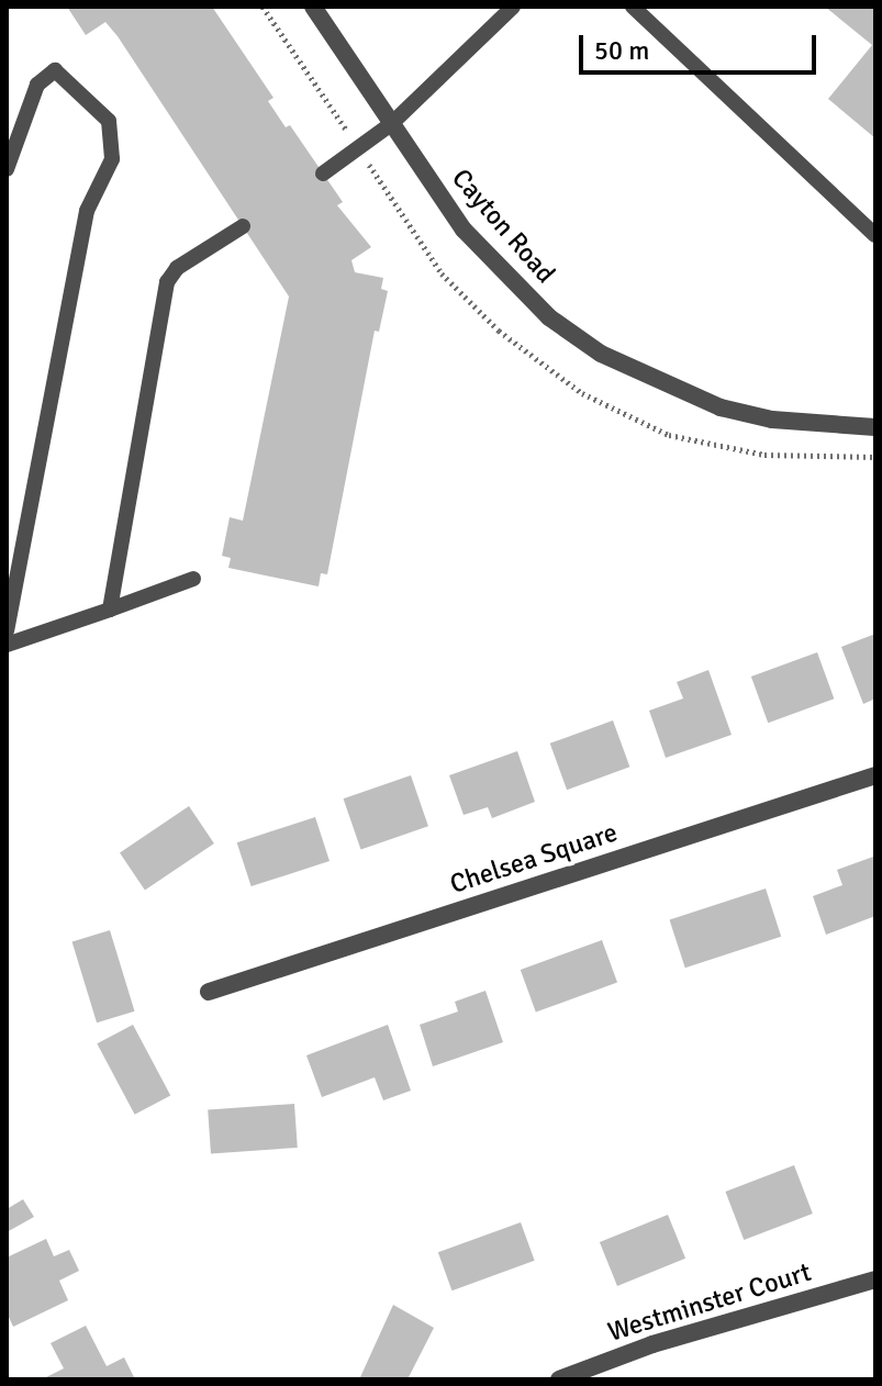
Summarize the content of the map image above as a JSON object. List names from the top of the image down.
{
  "streets": {
    "street": ["Cayton Road", "Chelsea Square", "Westminster Court"]
  },
  "scale_bar": "50 m"
}
